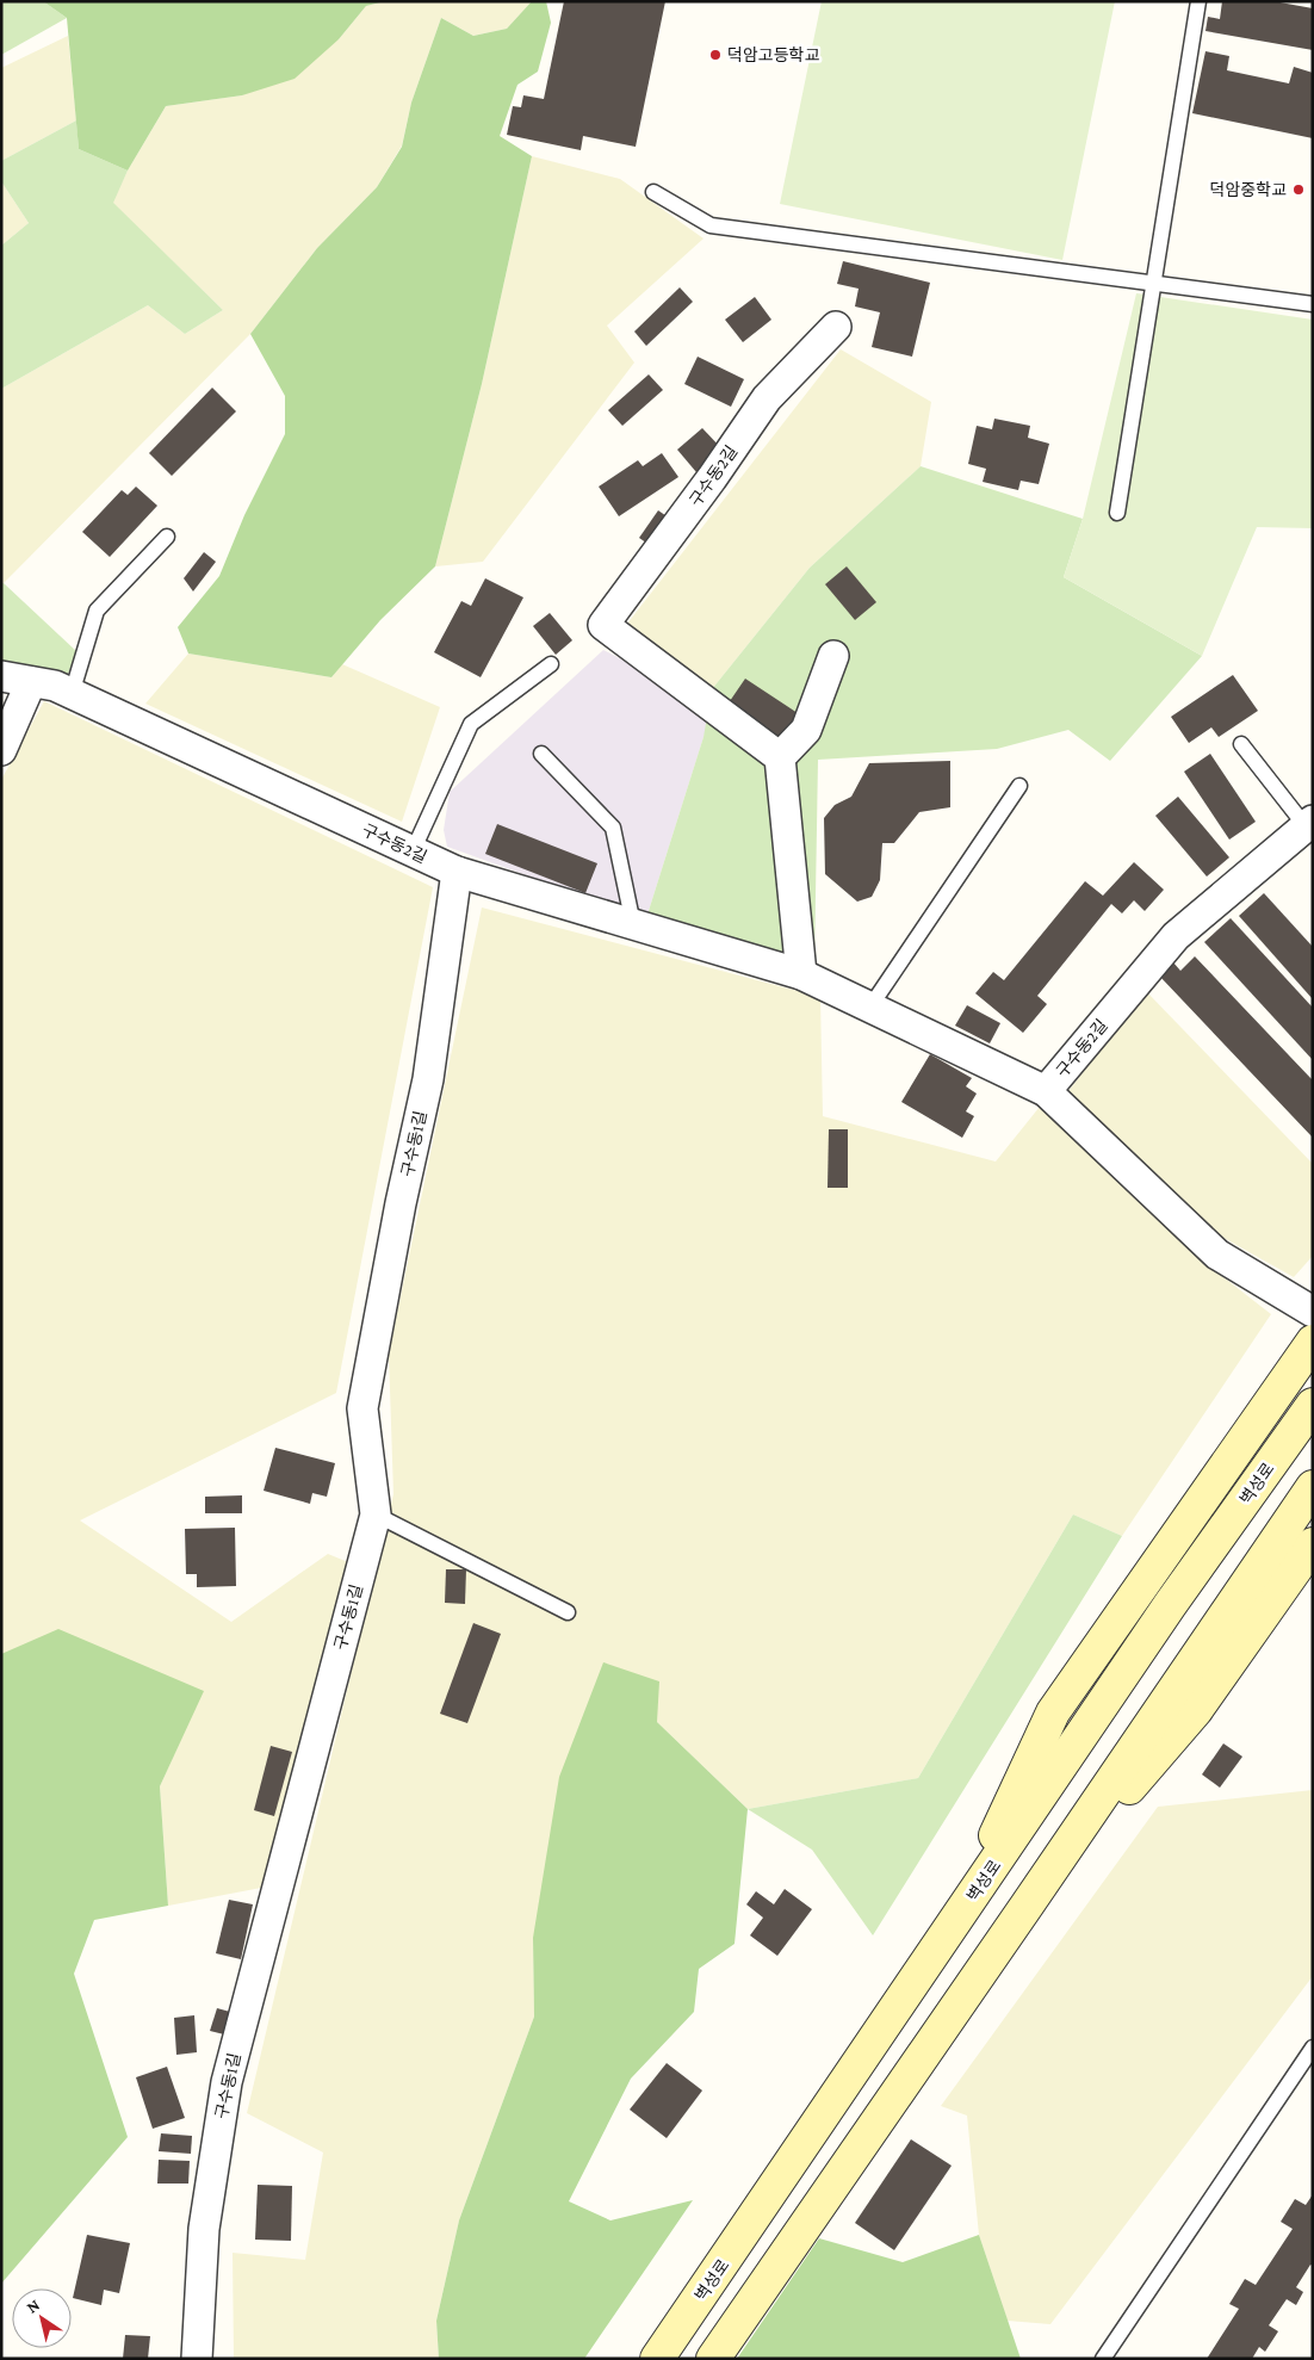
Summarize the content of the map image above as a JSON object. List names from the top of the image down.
{
  "streets": {
    "main road": ["벽성로"],
    "street": ["구수동2길", "구수동1길"]
  },
  "crossings": [
    ["구수동2길", "구수동1길"]
  ],
  "places": ["덕암고등학교", "덕암중학교"],
  "north": "top left"
}
